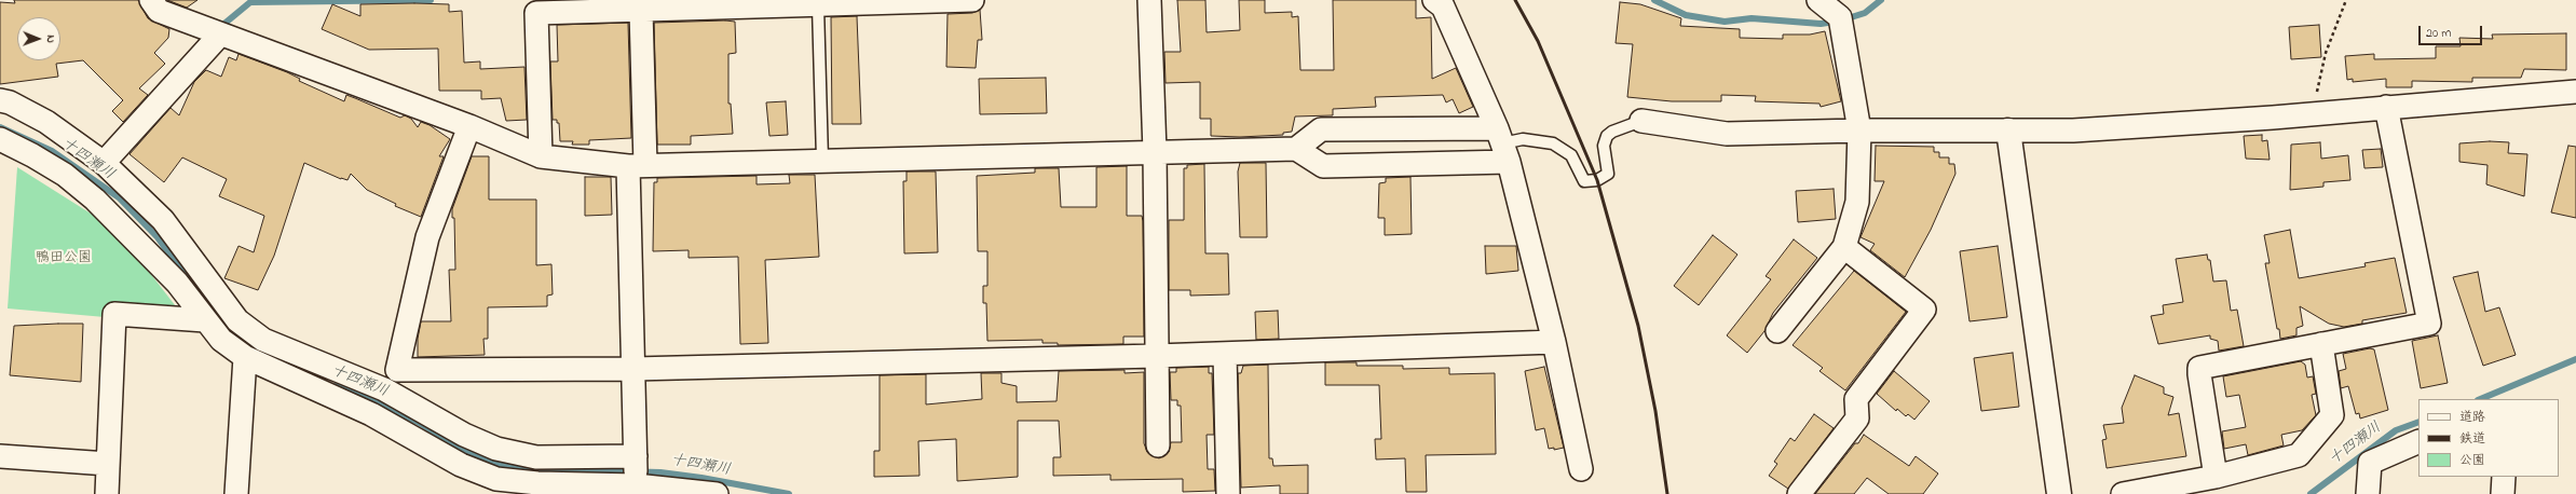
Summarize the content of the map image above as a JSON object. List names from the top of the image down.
{
  "water": ["十四瀬川"],
  "parks": ["鴨田公園"],
  "legend": ["道路", "鉄道", "公園"],
  "scale_bar": "20 m",
  "north": "right"
}
